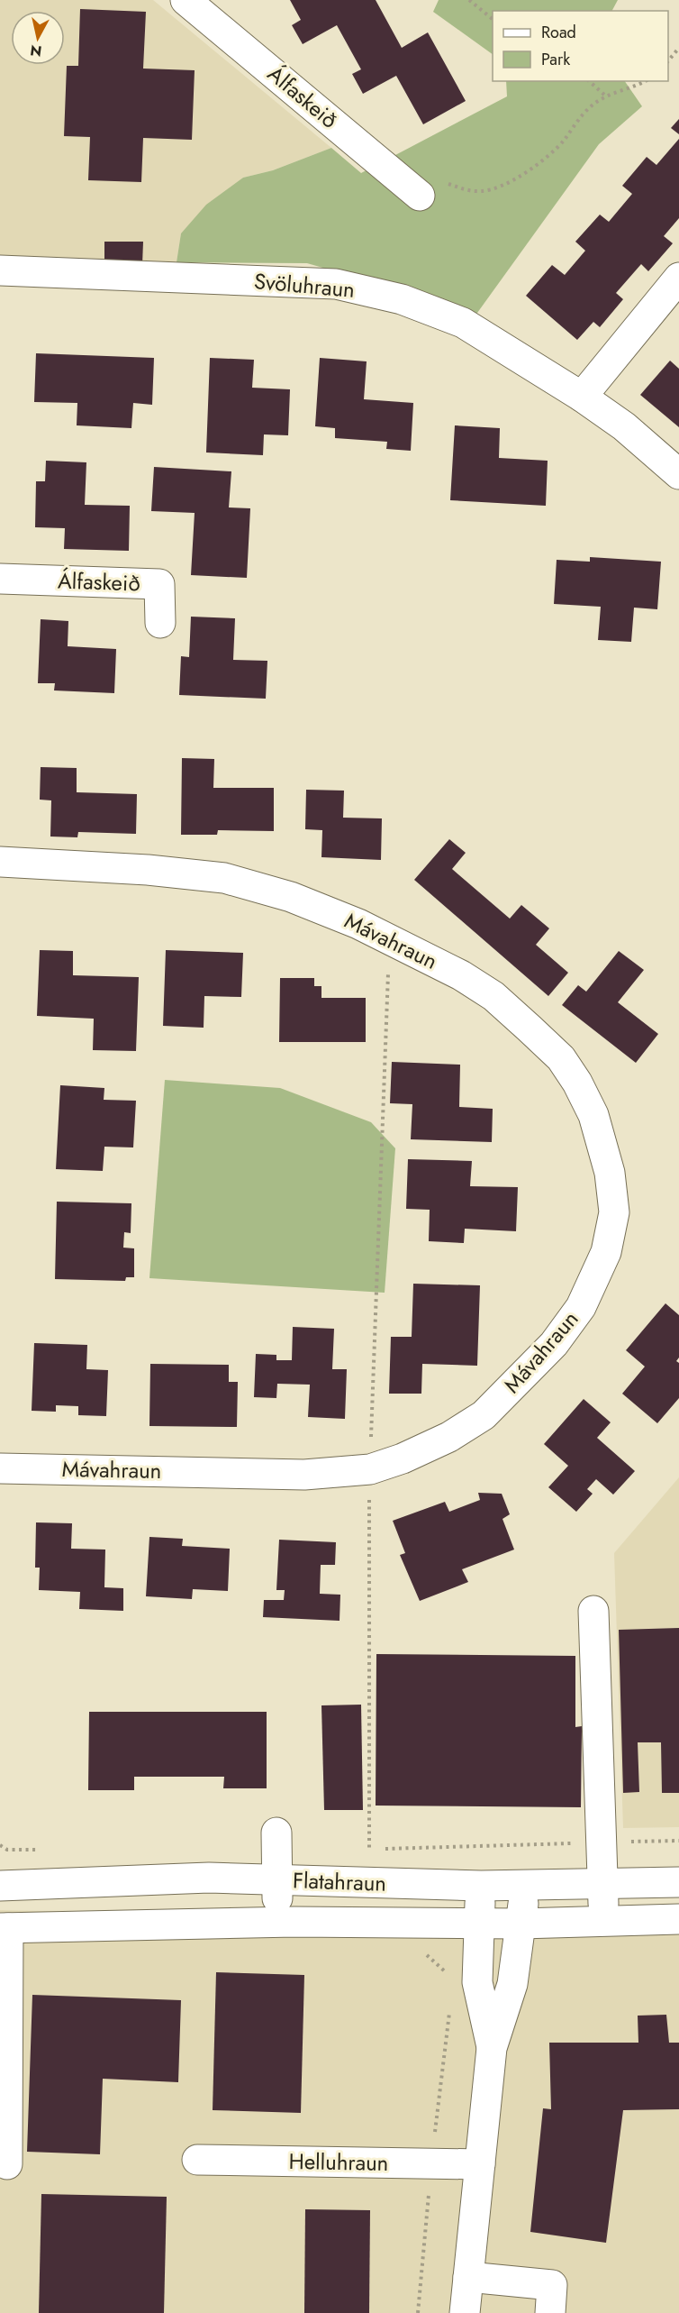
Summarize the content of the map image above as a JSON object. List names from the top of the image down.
{
  "streets": {
    "street": [
      "Álfaskeið",
      "Svöluhraun",
      "Mávahraun",
      "Flatahraun",
      "Helluhraun"
    ]
  },
  "legend": ["Road", "Park"],
  "north": "bottom"
}
